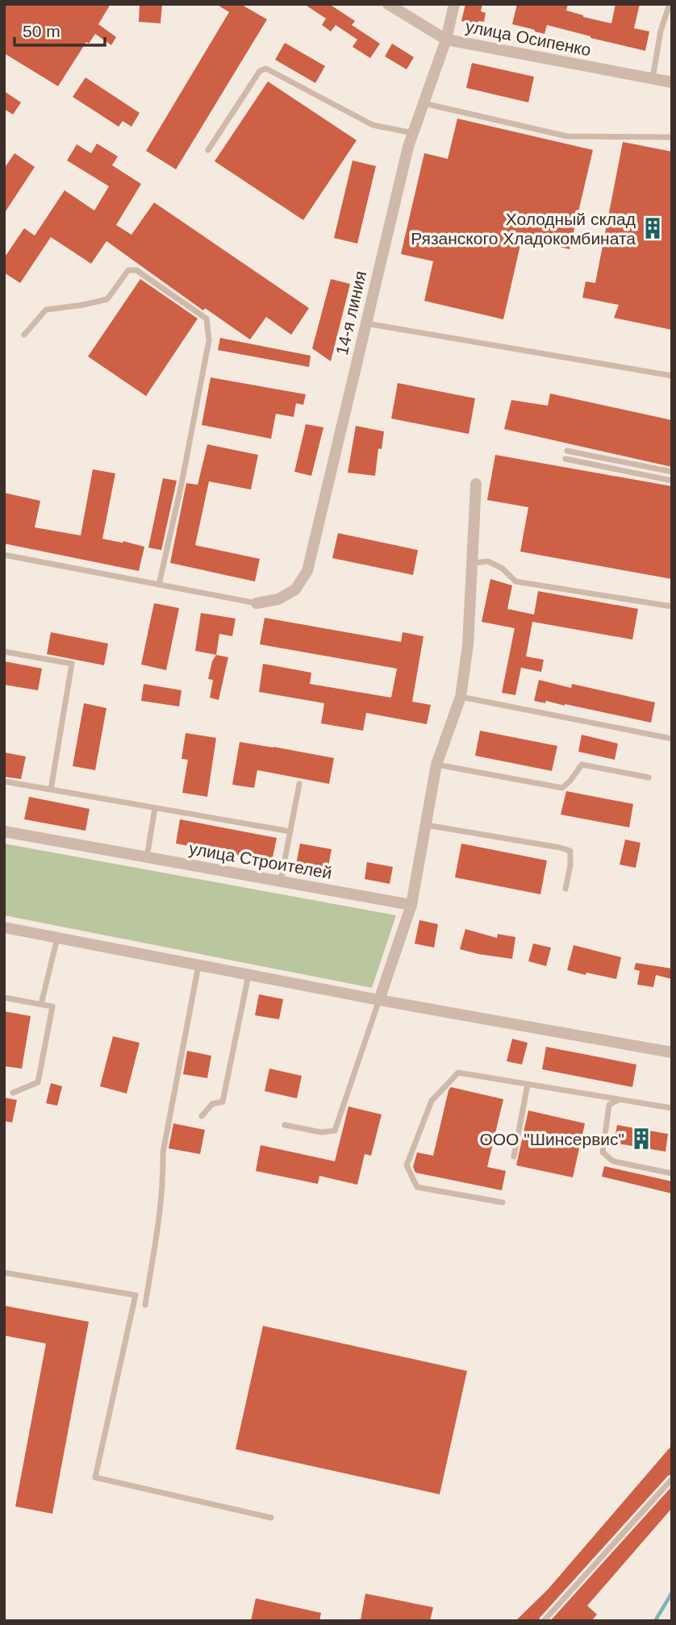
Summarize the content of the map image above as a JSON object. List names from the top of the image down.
{
  "streets": {
    "street": ["улица Осипенко", "14-я линия", "улица Строителей"]
  },
  "crossings": [
    ["улица Осипенко", "14-я линия"]
  ],
  "places": {
    "building": ["Холодный склад Рязанского Хладокомбината", "ООО \"Шинсервис\""]
  },
  "scale_bar": "50 m"
}
